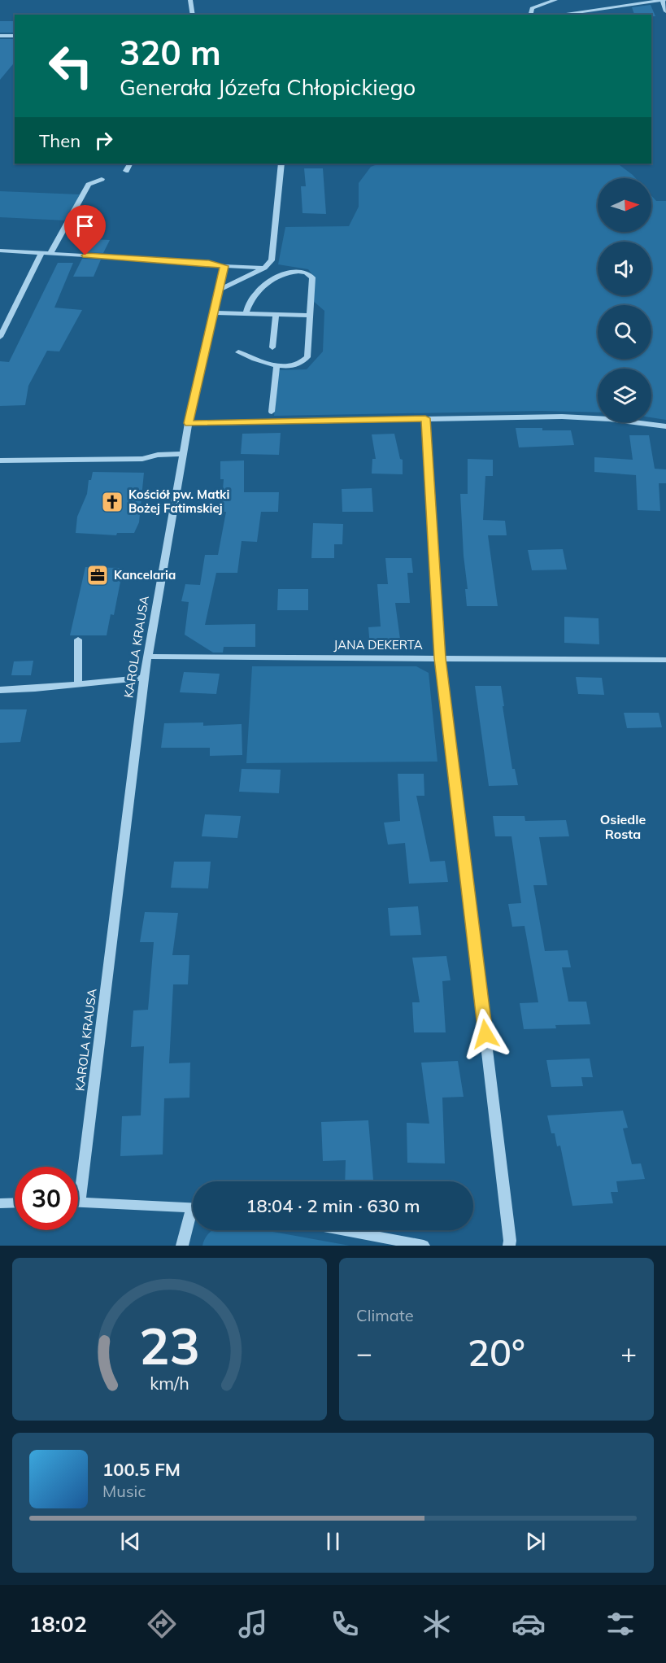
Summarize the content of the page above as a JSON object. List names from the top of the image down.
{
  "streets": {
    "street": ["JANA DEKERTA", "KAROLA KRAUSA"]
  },
  "crossings": [
    ["JANA DEKERTA", "KAROLA KRAUSA"]
  ],
  "districts": ["Osiedle Rosta"],
  "places": {
    "church": ["Kościół pw. Matki Bożej Fatimskiej"],
    "office": ["Kancelaria"]
  },
  "north": "right",
  "page": {
    "turn": ["320 m", "Generała Józefa Chłopickiego"],
    "then": "Then",
    "limit": "30",
    "trip": "18:04 · 2 min · 630 m",
    "tile": "Climate",
    "heat": ["−", "20°", "+"],
    "song": ["100.5 FM", "Music"],
    "tabs": "18:02",
    "gauge": ["23", "km/h"]
  }
}
